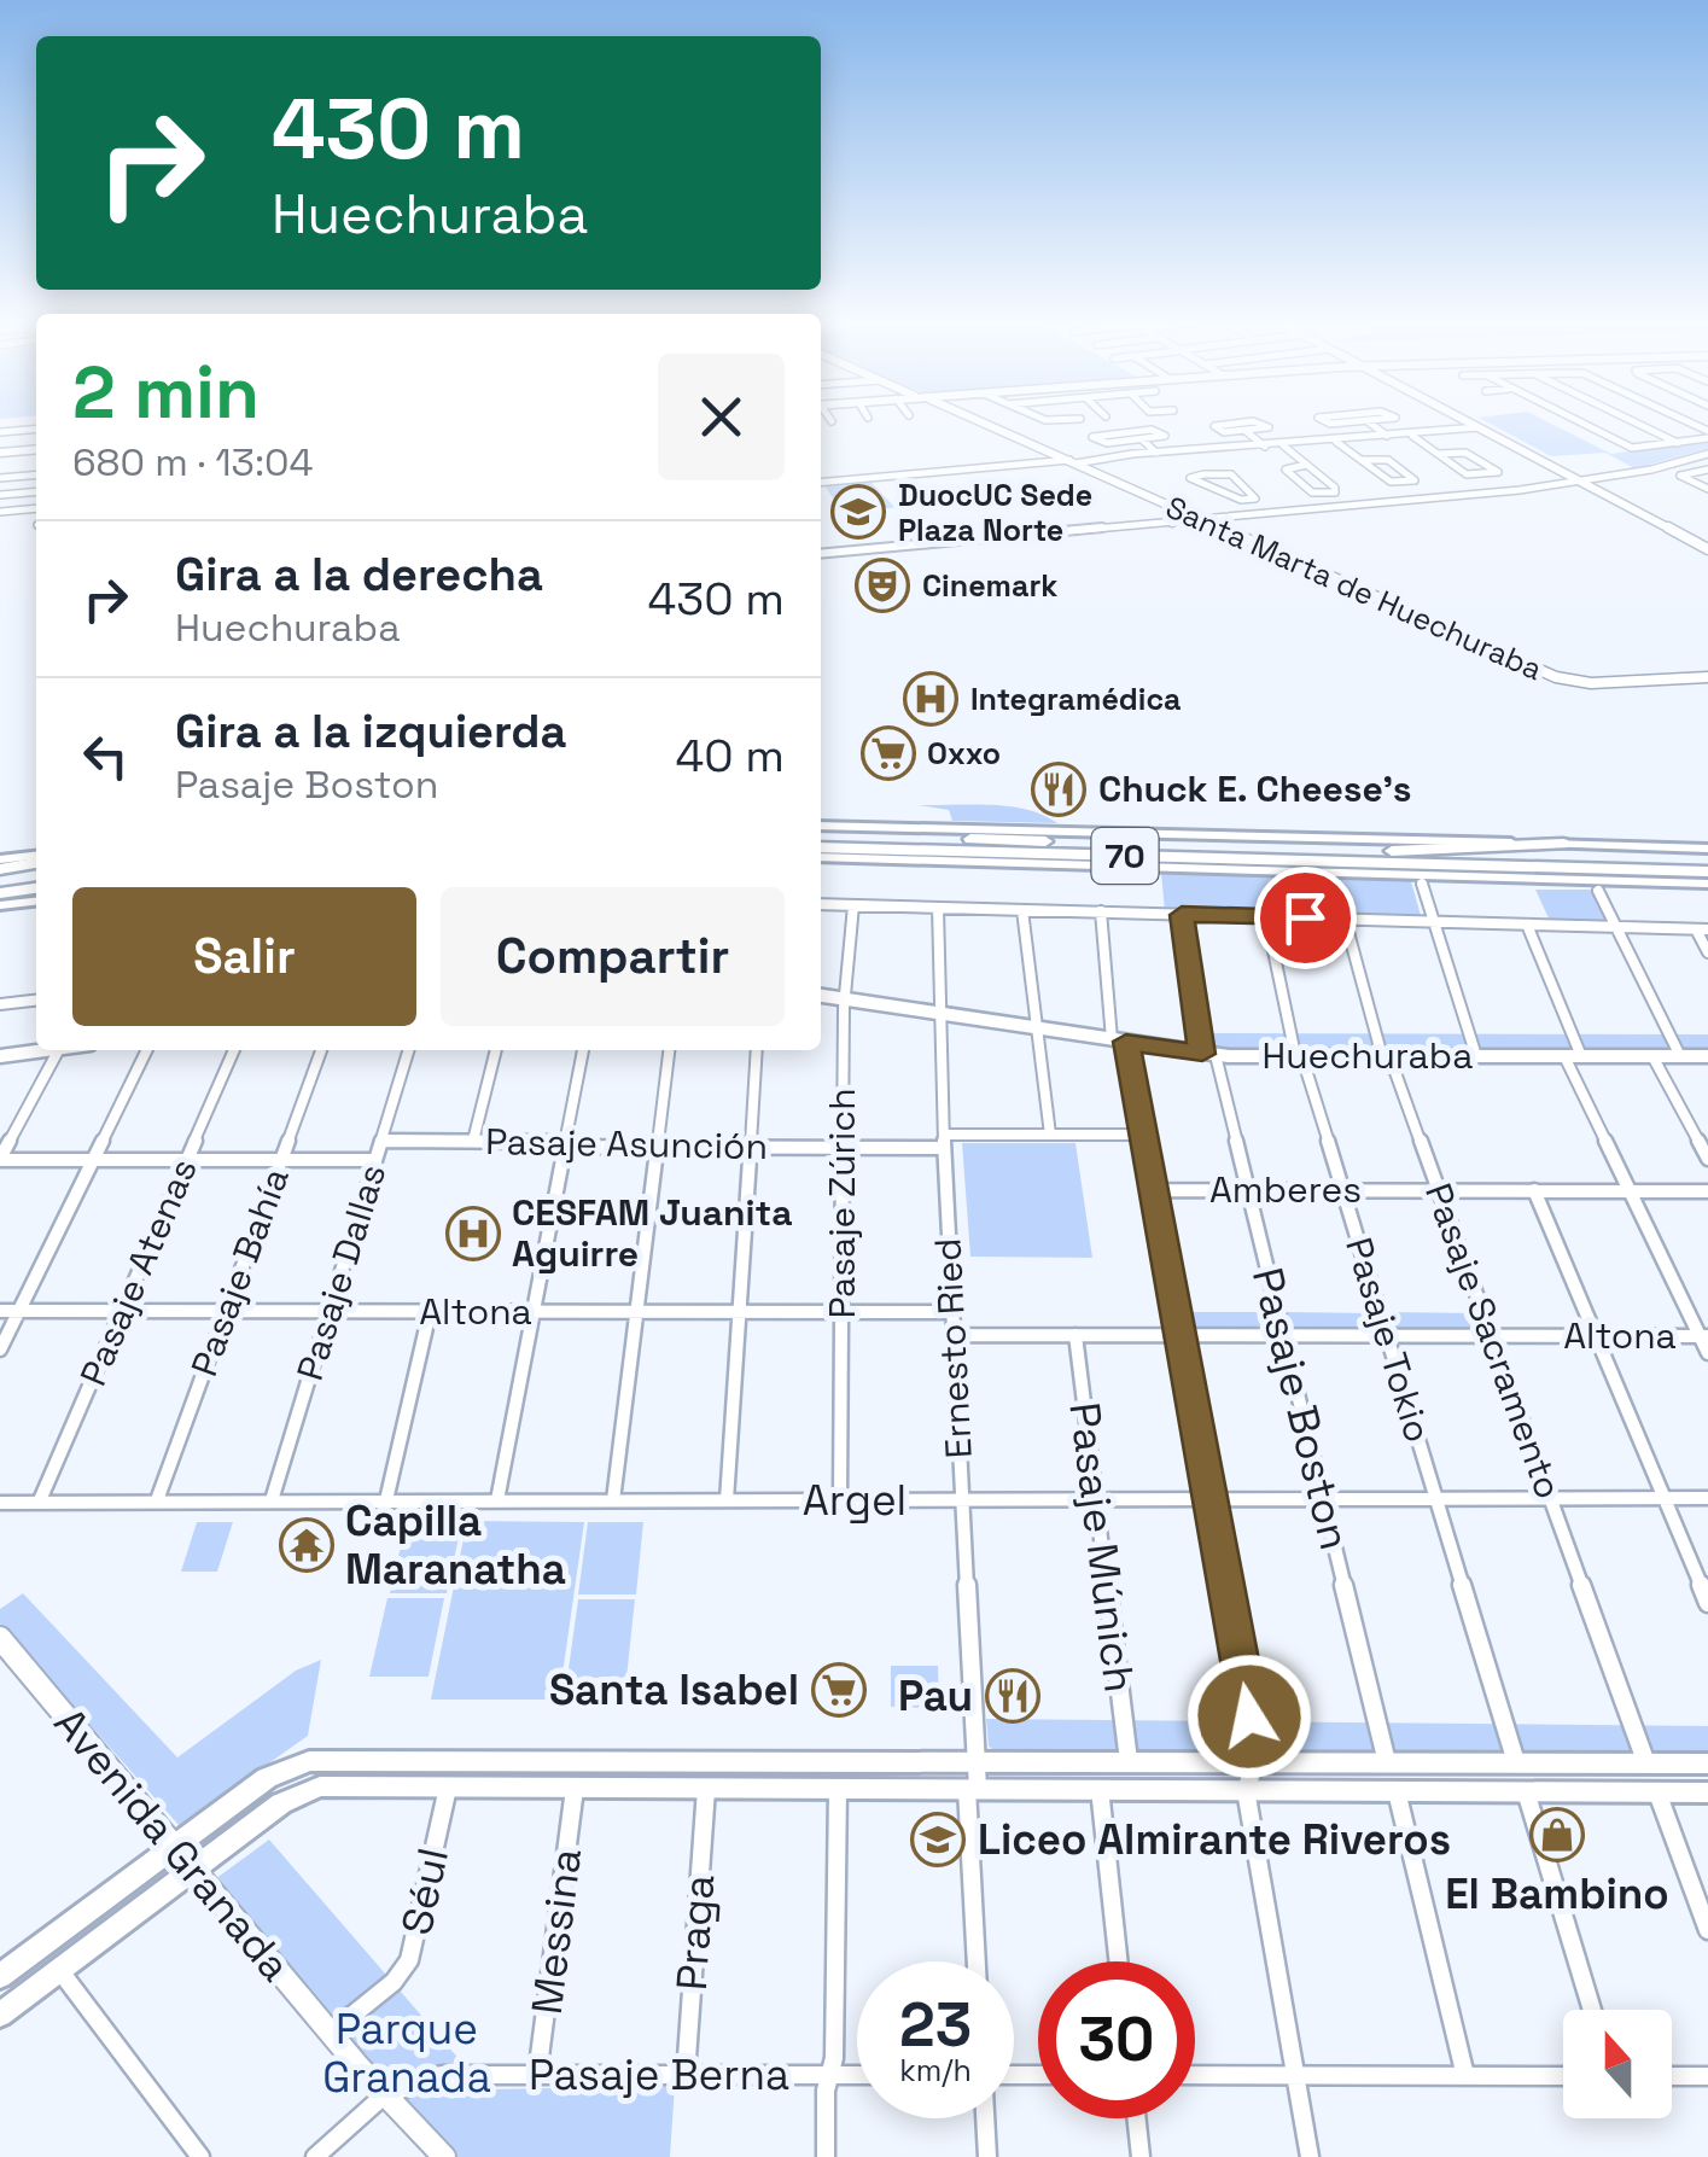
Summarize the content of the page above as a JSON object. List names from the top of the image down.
{
  "streets": {
    "highway": ["70"],
    "street": [
      "Santa Marta de Huechuraba",
      "Huechuraba",
      "Pasaje Asunción",
      "Amberes",
      "Pasaje Zúrich",
      "Pasaje Atenas",
      "Pasaje Bahía",
      "Pasaje Dallas",
      "Altona",
      "Pasaje Tokio",
      "Pasaje Sacramento",
      "Ernesto Ried",
      "Pasaje Boston",
      "Argel",
      "Pasaje Múnich",
      "Avenida Granada",
      "Séul",
      "Messina",
      "Praga",
      "Pasaje Berna"
    ]
  },
  "crossings": [
    ["Huechuraba", "Pasaje Zúrich"],
    ["Huechuraba", "Pasaje Tokio"],
    ["Huechuraba", "Pasaje Sacramento"],
    ["Huechuraba", "Ernesto Ried"],
    ["Huechuraba", "Pasaje Boston"],
    ["Pasaje Asunción", "Pasaje Zúrich"],
    ["Pasaje Asunción", "Pasaje Dallas"],
    ["Pasaje Asunción", "Ernesto Ried"],
    ["Amberes", "Pasaje Tokio"],
    ["Amberes", "Pasaje Sacramento"],
    ["Amberes", "Pasaje Boston"],
    ["Pasaje Zúrich", "Altona"],
    ["Pasaje Zúrich", "Argel"],
    ["Pasaje Atenas", "Altona"],
    ["Pasaje Atenas", "Argel"],
    ["Pasaje Bahía", "Altona"],
    ["Pasaje Bahía", "Argel"],
    ["Pasaje Dallas", "Altona"],
    ["Pasaje Dallas", "Argel"],
    ["Altona", "Pasaje Tokio"],
    ["Altona", "Pasaje Sacramento"],
    ["Altona", "Ernesto Ried"],
    ["Altona", "Pasaje Boston"],
    ["Altona", "Pasaje Múnich"],
    ["Pasaje Tokio", "Argel"],
    ["Pasaje Sacramento", "Argel"],
    ["Ernesto Ried", "Argel"],
    ["Pasaje Boston", "Argel"],
    ["Argel", "Pasaje Múnich"],
    ["Avenida Granada", "Séul"],
    ["Avenida Granada", "Pasaje Berna"],
    ["Messina", "Pasaje Berna"],
    ["Praga", "Pasaje Berna"]
  ],
  "parks": ["Parque Granada"],
  "places": {
    "school or university": ["DuocUC Sede Plaza Norte", "Liceo Almirante Riveros"],
    "theatre": ["Cinemark"],
    "hospital": ["Integramédica", "CESFAM Juanita Aguirre"],
    "supermarket": ["Oxxo", "Santa Isabel"],
    "restaurant": ["Chuck E. Cheese's", "Pau"],
    "temple": ["Capilla Maranatha"],
    "shop": ["El Bambino"]
  },
  "north": "top",
  "page": {
    "turn": ["430 m", "Huechuraba"],
    "heading": ["2 min", "680 m · 13:04"],
    "list": [
      {
        "name": "Gira a la derecha",
        "note": "Huechuraba",
        "value": "430 m"
      },
      {
        "name": "Gira a la izquierda",
        "note": "Pasaje Boston",
        "value": "40 m"
      }
    ],
    "buttons": ["Salir", "Compartir"],
    "speed": "23 km/h",
    "limit": "30"
  }
}
